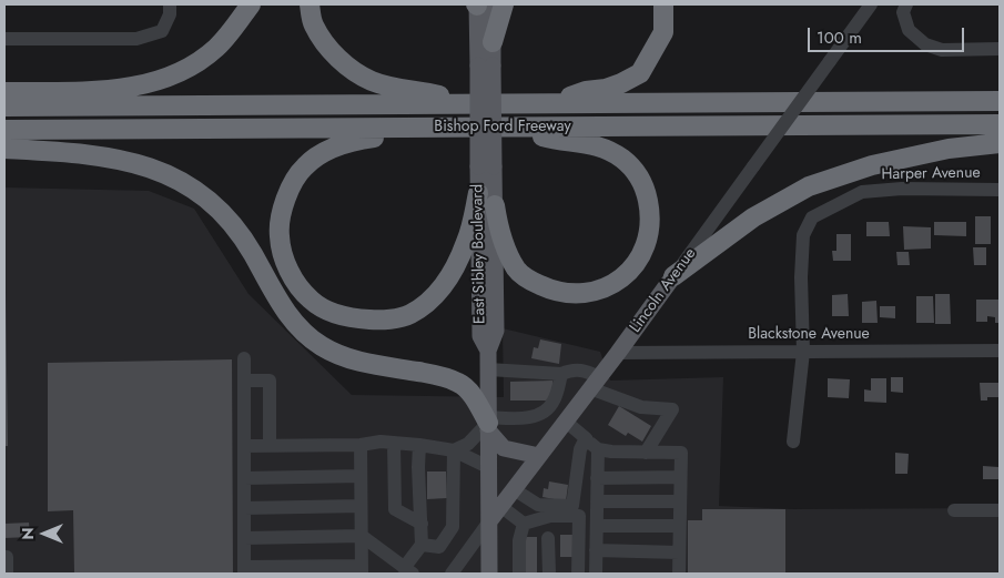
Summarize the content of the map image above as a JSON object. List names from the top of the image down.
{
  "streets": {
    "highway": ["Bishop Ford Freeway"],
    "main road": ["East Sibley Boulevard", "Lincoln Avenue"],
    "street": ["Harper Avenue", "Blackstone Avenue"]
  },
  "crossings": [
    ["Harper Avenue", "Blackstone Avenue"],
    ["East Sibley Boulevard", "Lincoln Avenue"],
    ["Lincoln Avenue", "Blackstone Avenue"]
  ],
  "scale_bar": "100 m",
  "north": "left"
}
